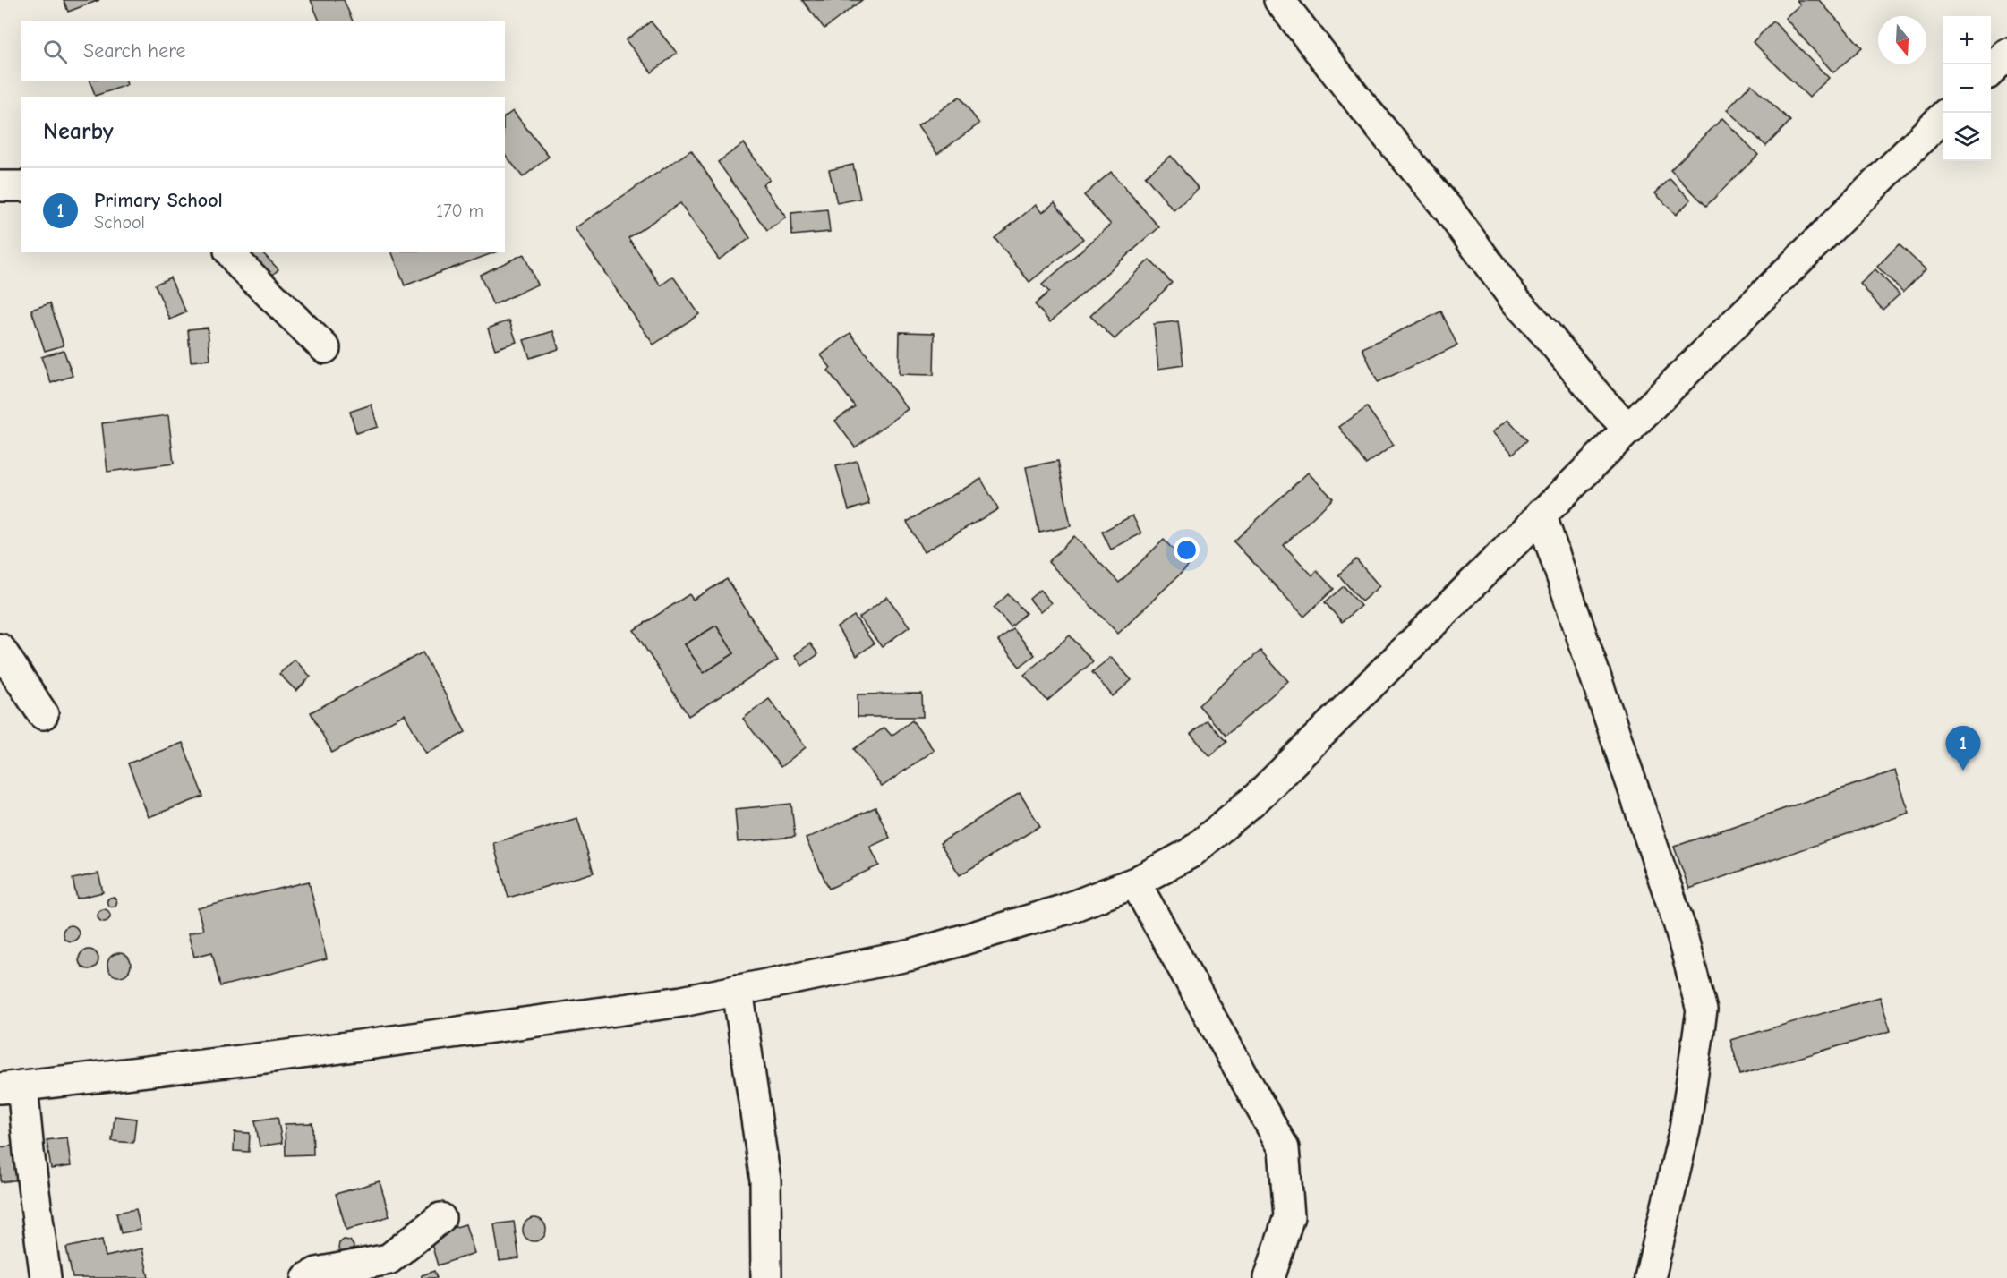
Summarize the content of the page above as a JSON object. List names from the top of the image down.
{
  "north": "bottom",
  "page": {
    "map_buttons": ["+", "−"],
    "search": "Search here",
    "heading": "Nearby",
    "list": [
      {
        "mark": "1",
        "name": "Primary School",
        "note": "School",
        "value": "170 m"
      }
    ],
    "pins": "1"
  }
}
